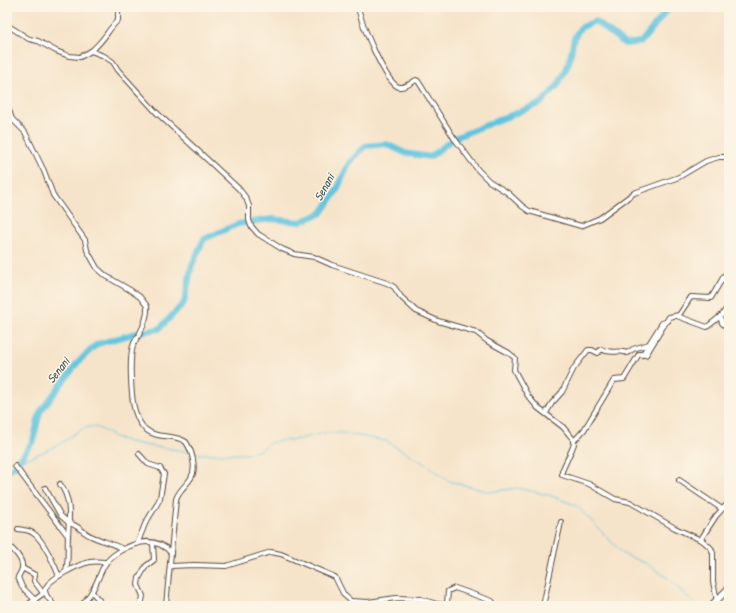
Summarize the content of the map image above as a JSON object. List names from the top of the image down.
{
  "water": ["Senani"]
}
